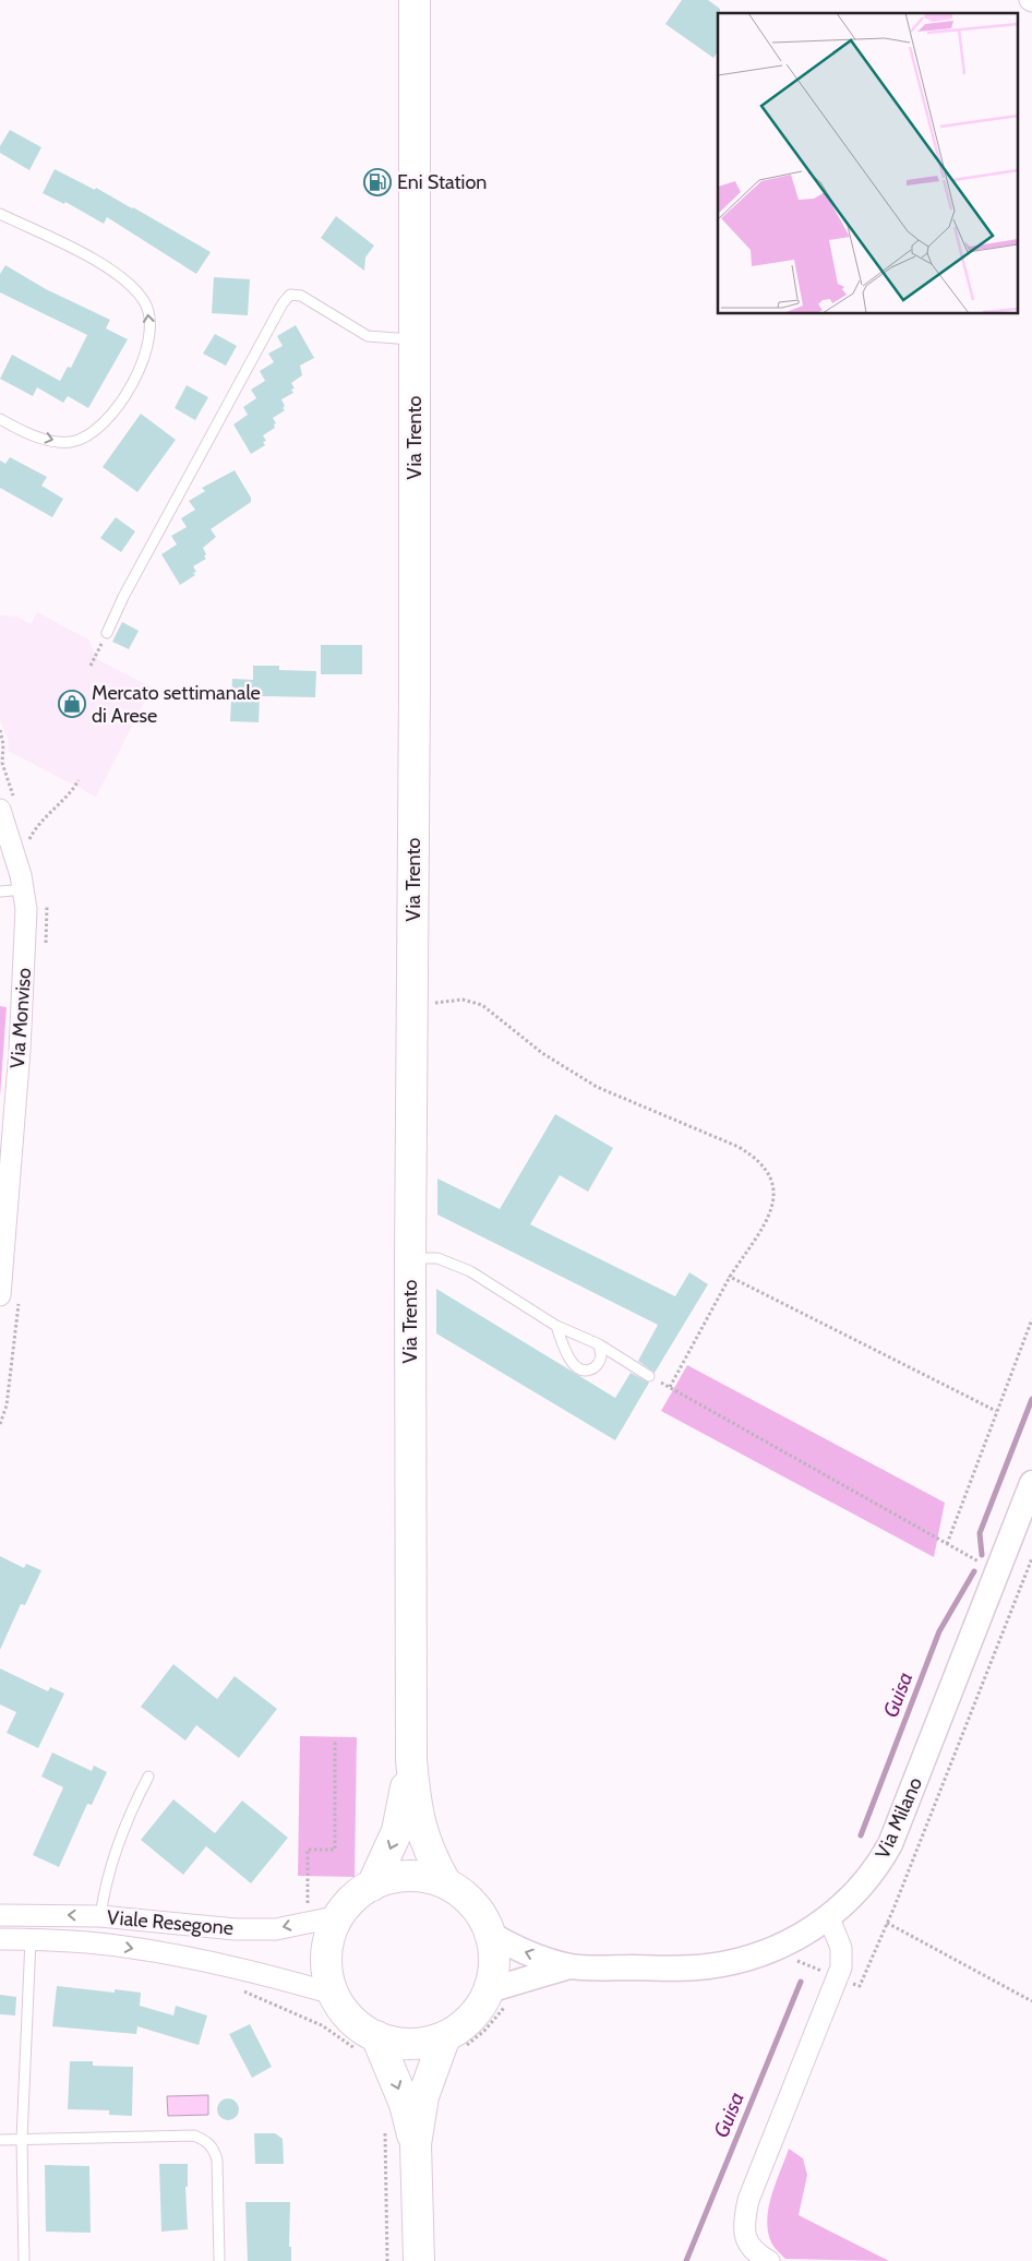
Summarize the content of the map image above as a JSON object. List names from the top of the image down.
{
  "streets": {
    "main road": ["Via Trento"],
    "street": ["Via Monviso", "Via Milano", "Viale Resegone"]
  },
  "water": ["Guisa"],
  "places": {
    "fuel station": ["Eni Station"],
    "shop": ["Mercato settimanale di Arese"]
  }
}
